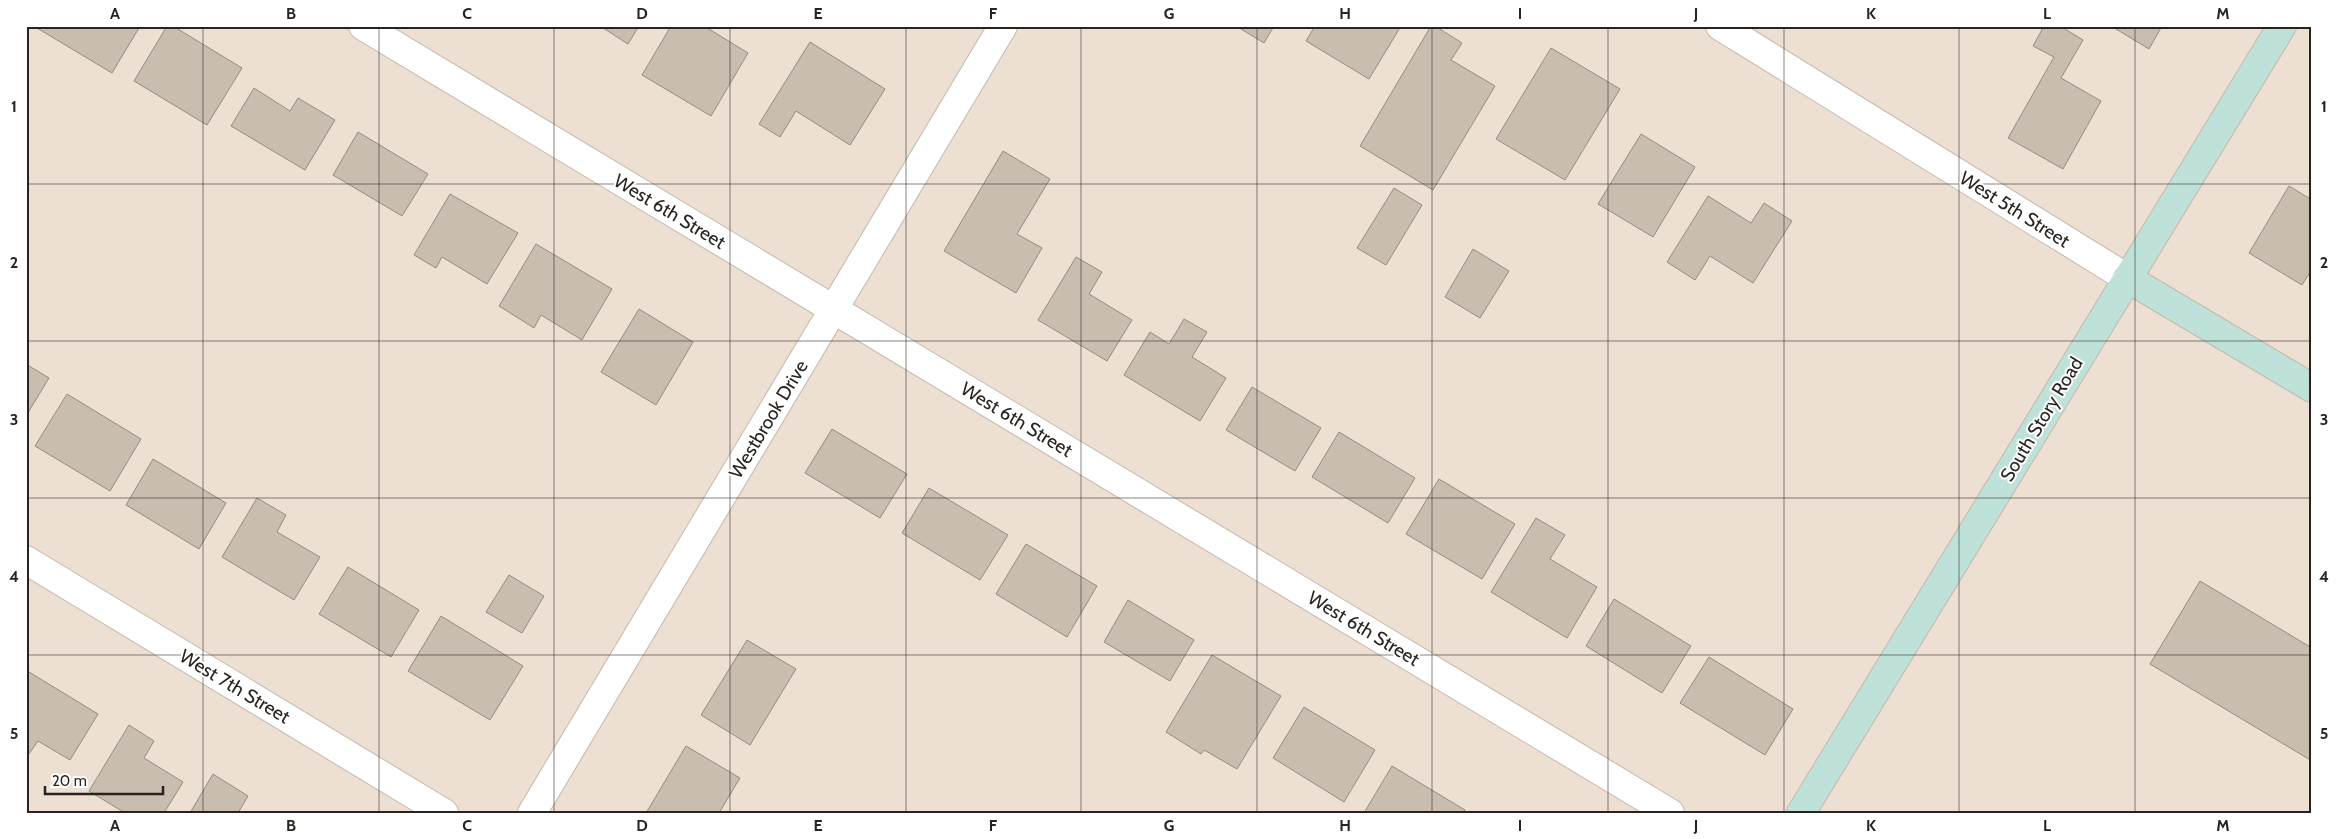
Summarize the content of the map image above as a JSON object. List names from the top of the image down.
{
  "streets": {
    "main road": ["West 5th Street", "South Story Road"],
    "street": ["West 6th Street", "Westbrook Drive", "West 7th Street"]
  },
  "crossings": [
    ["West 5th Street", "South Story Road"],
    ["West 6th Street", "Westbrook Drive"]
  ],
  "scale_bar": "20 m",
  "grid": {
    "columns": [
      "A",
      "B",
      "C",
      "D",
      "E",
      "F",
      "G",
      "H",
      "I",
      "J",
      "K",
      "L",
      "M"
    ],
    "rows": [
      "1",
      "2",
      "3",
      "4",
      "5"
    ]
  }
}
